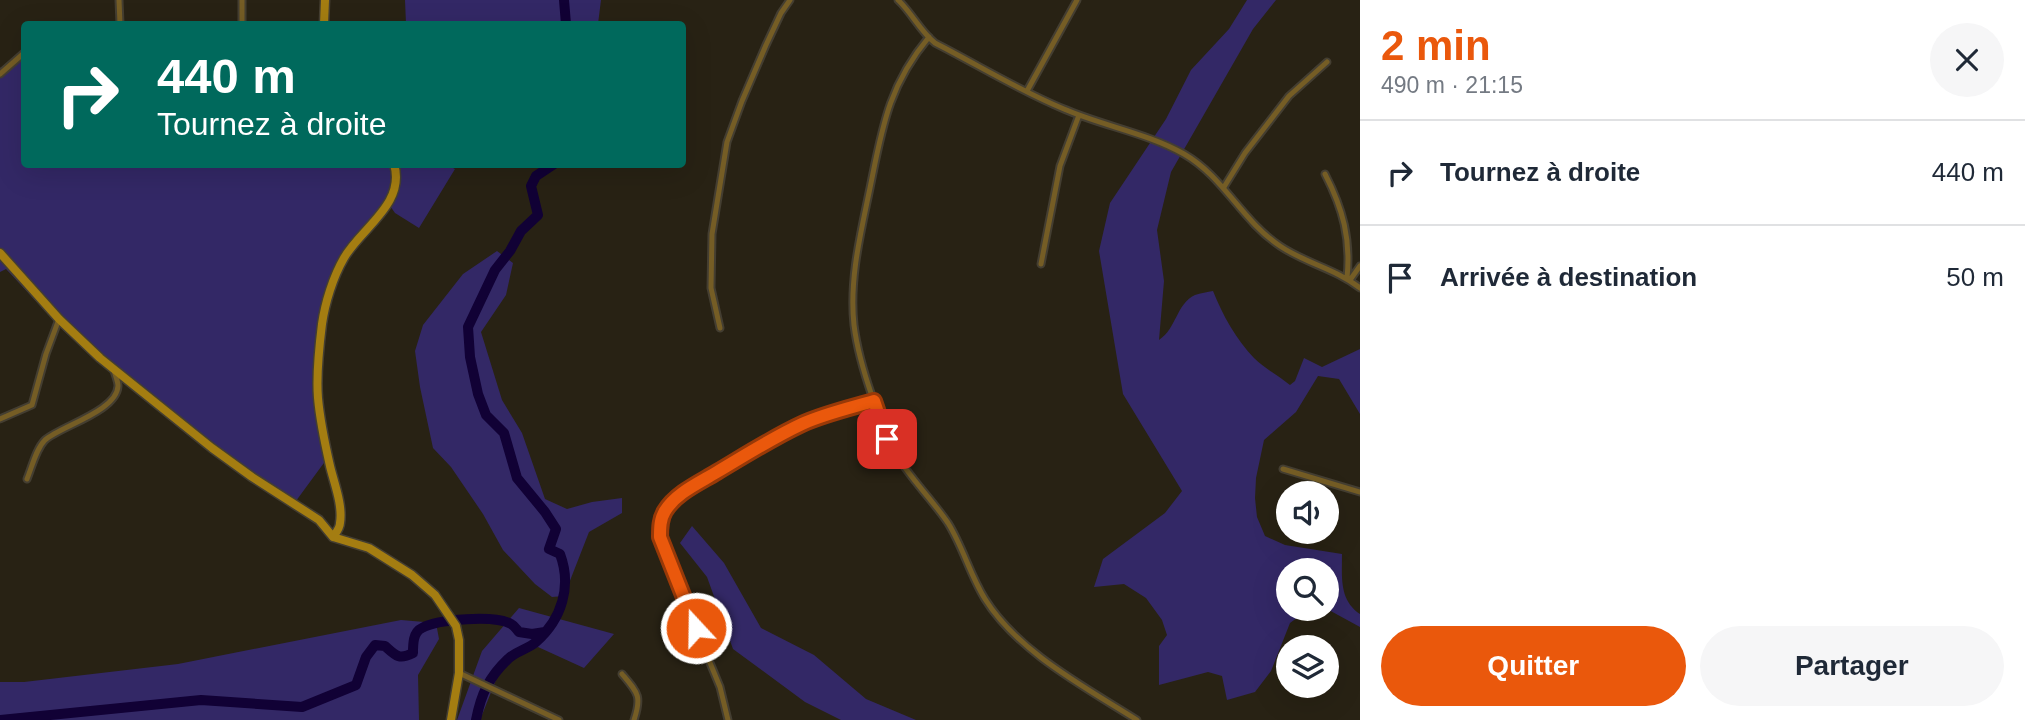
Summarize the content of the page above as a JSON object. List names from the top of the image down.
{
  "page": {
    "heading": ["2 min", "490 m · 21:15"],
    "turn": ["440 m", "Tournez à droite"],
    "list": [
      {
        "name": "Tournez à droite",
        "value": "440 m"
      },
      {
        "name": "Arrivée à destination",
        "value": "50 m"
      }
    ],
    "buttons": ["Quitter", "Partager"]
  }
}
